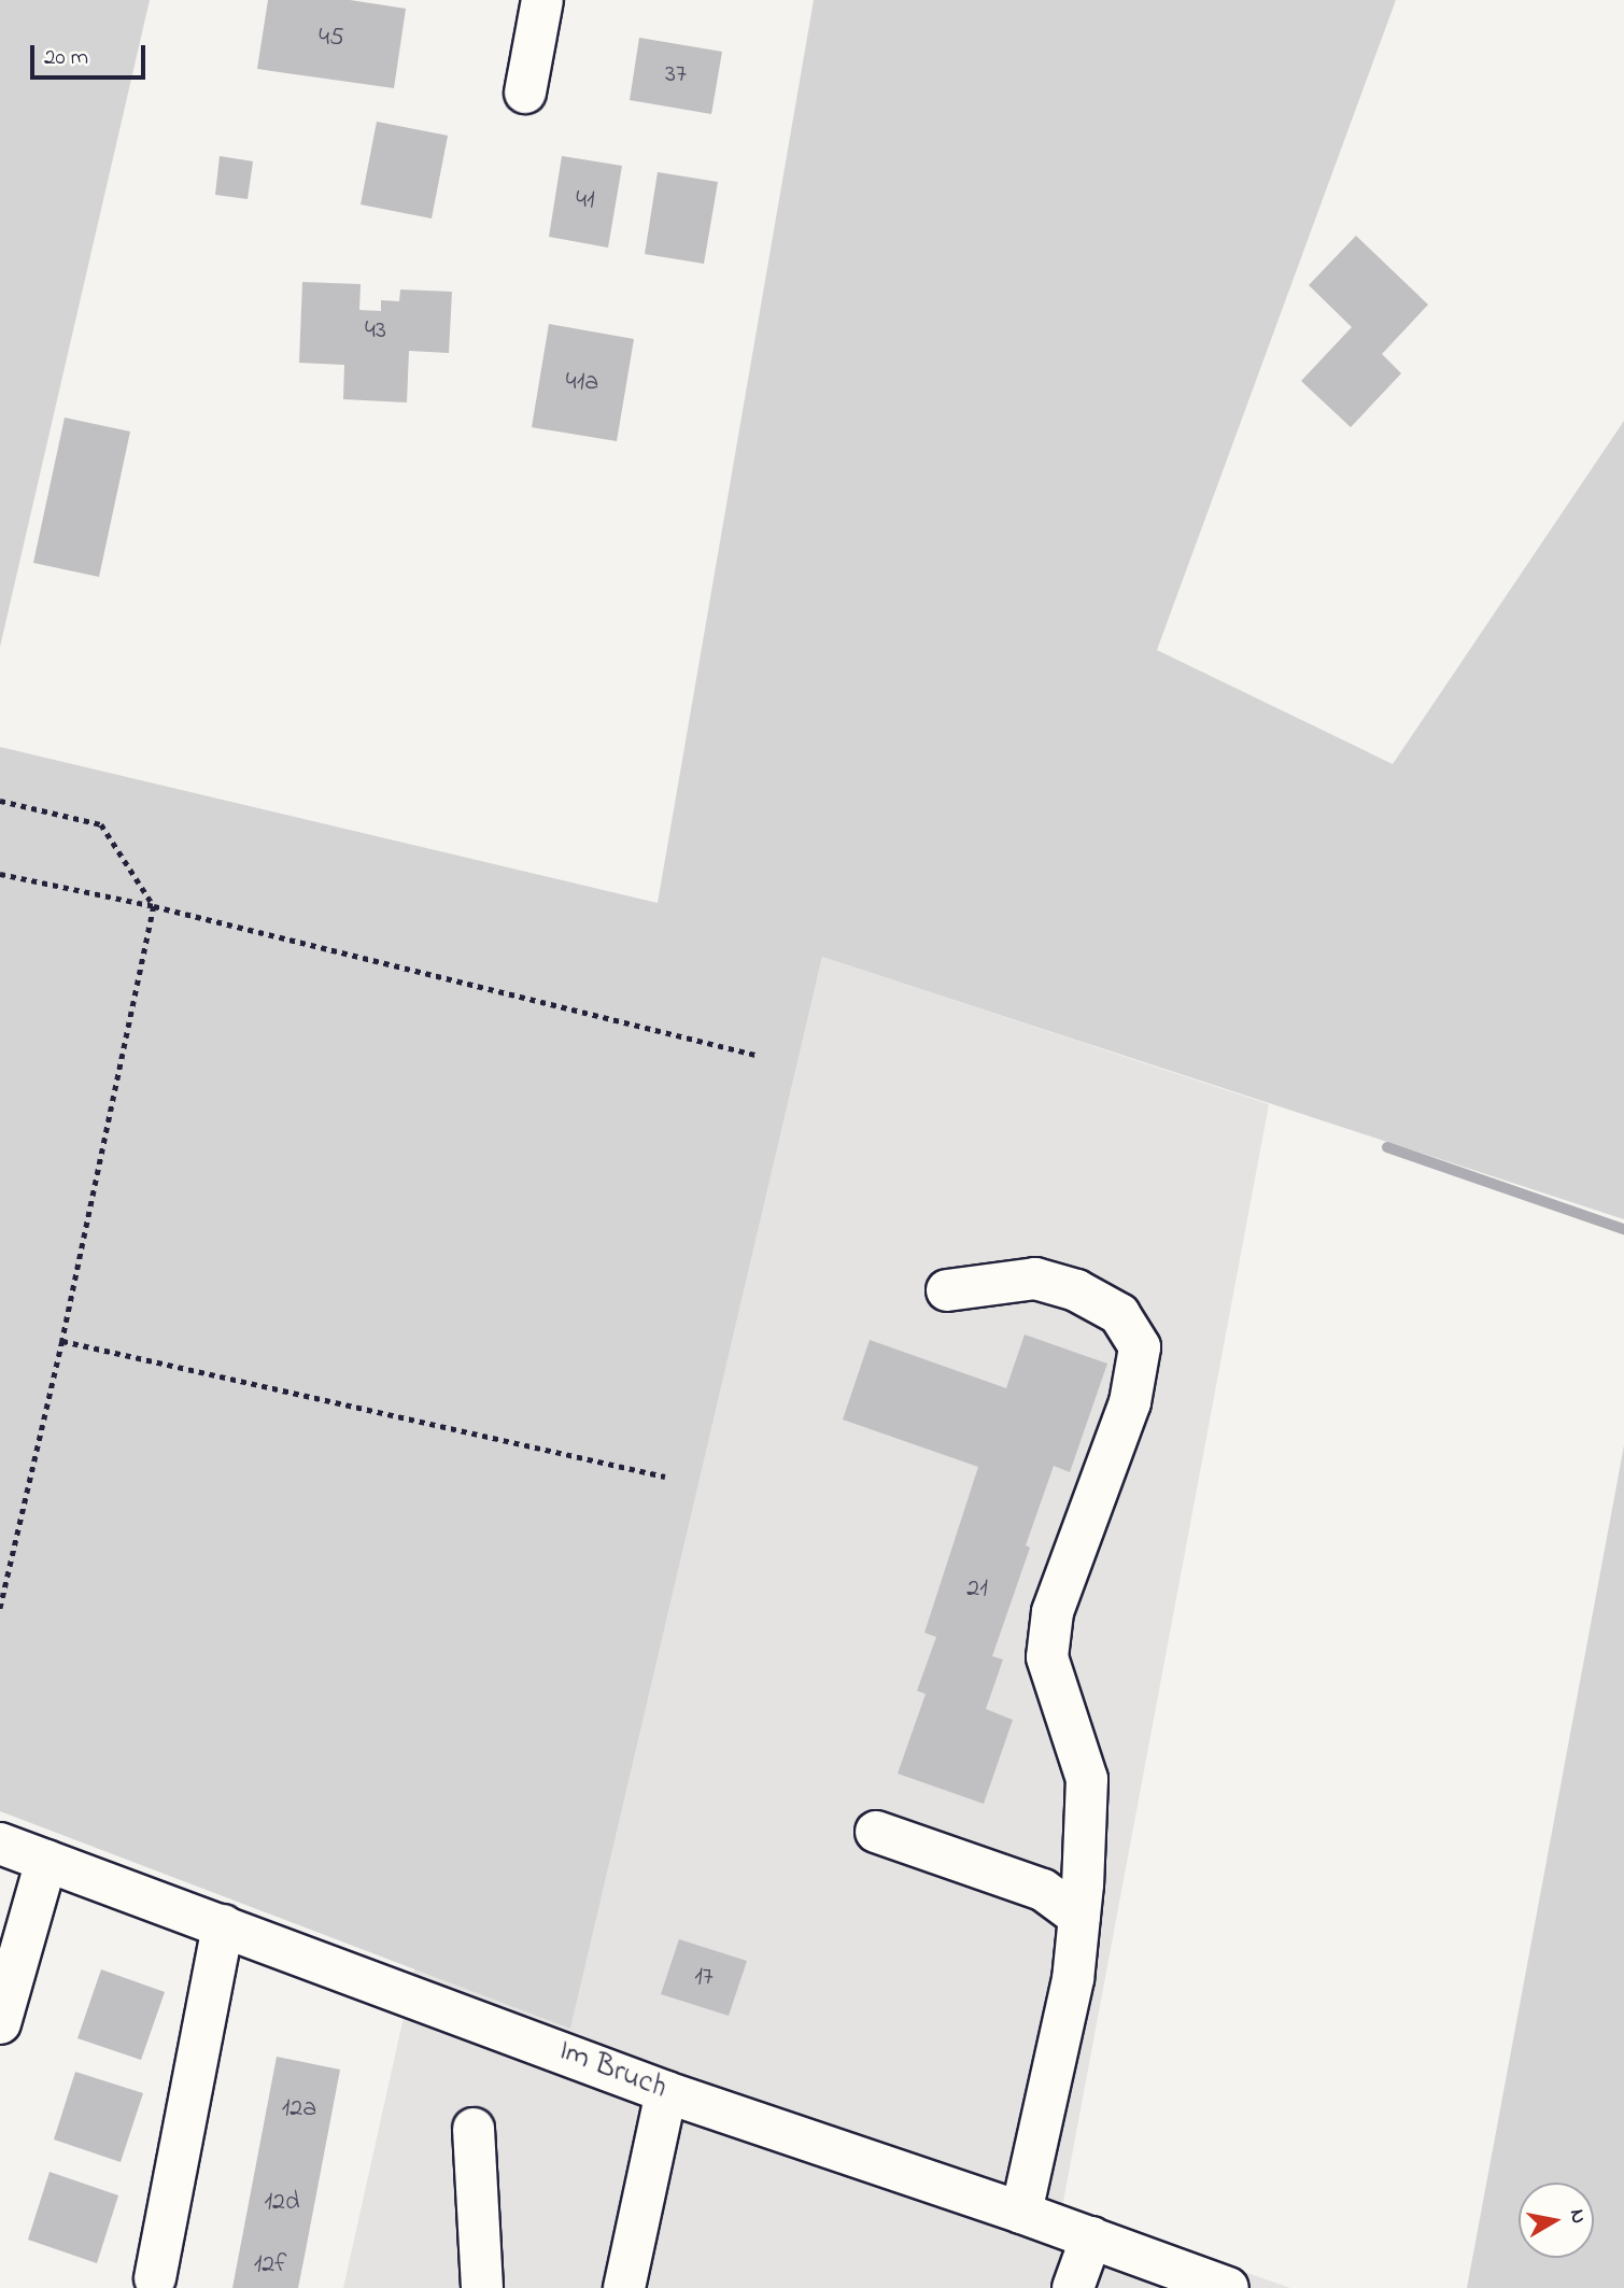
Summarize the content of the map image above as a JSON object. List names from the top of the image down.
{
  "streets": {
    "street": ["Im Bruch"]
  },
  "house_numbers": [
    "45",
    "37",
    "41",
    "43",
    "41a",
    "21",
    "17",
    "12a",
    "12d",
    "12f"
  ],
  "scale_bar": "20 m",
  "north": "right"
}
